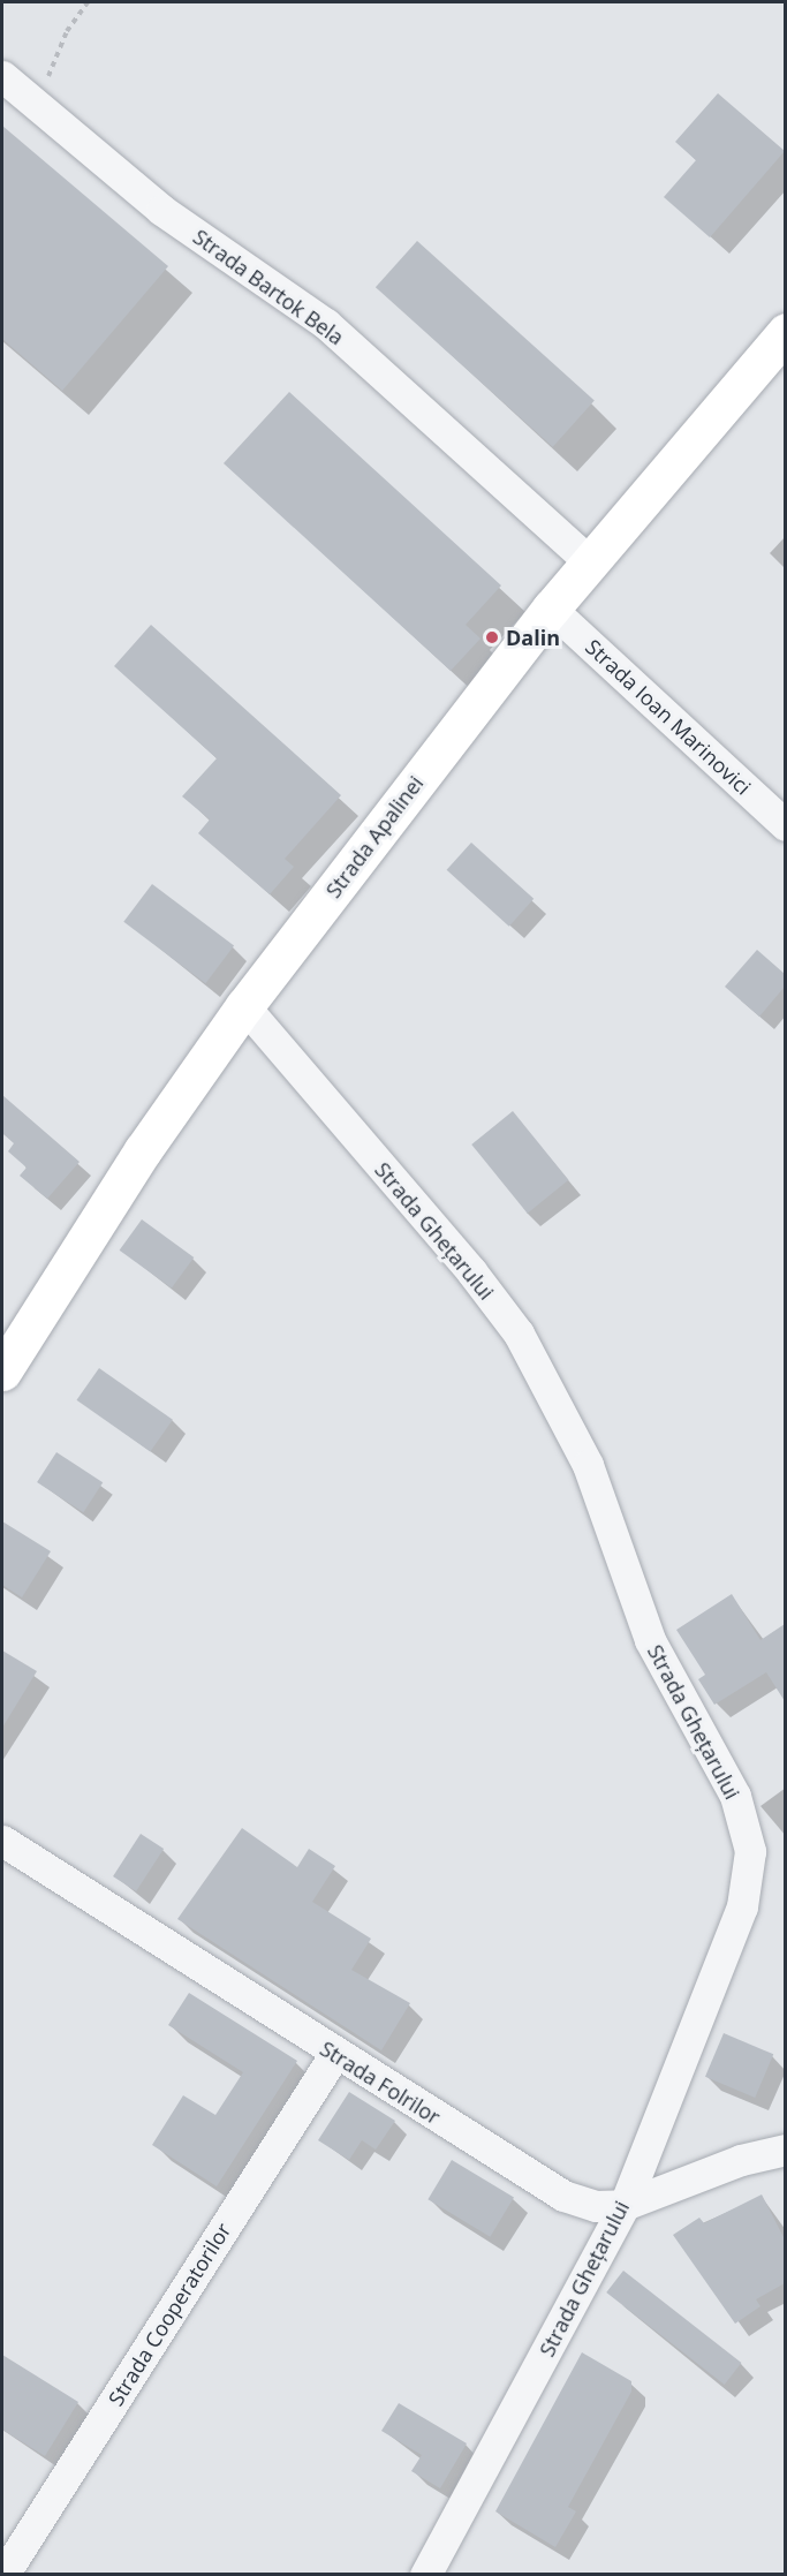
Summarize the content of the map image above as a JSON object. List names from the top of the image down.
{
  "streets": {
    "street": [
      "Strada Bartok Bela",
      "Strada Ioan Marinovici",
      "Strada Apalinei",
      "Strada Ghețarului",
      "Strada Folrilor",
      "Strada Cooperatorilor"
    ]
  },
  "crossings": [
    ["Strada Bartok Bela", "Strada Apalinei"],
    ["Strada Ioan Marinovici", "Strada Apalinei"],
    ["Strada Apalinei", "Strada Ghețarului"],
    ["Strada Ghețarului", "Strada Folrilor"],
    ["Strada Folrilor", "Strada Cooperatorilor"]
  ],
  "places": ["Dalin"]
}
